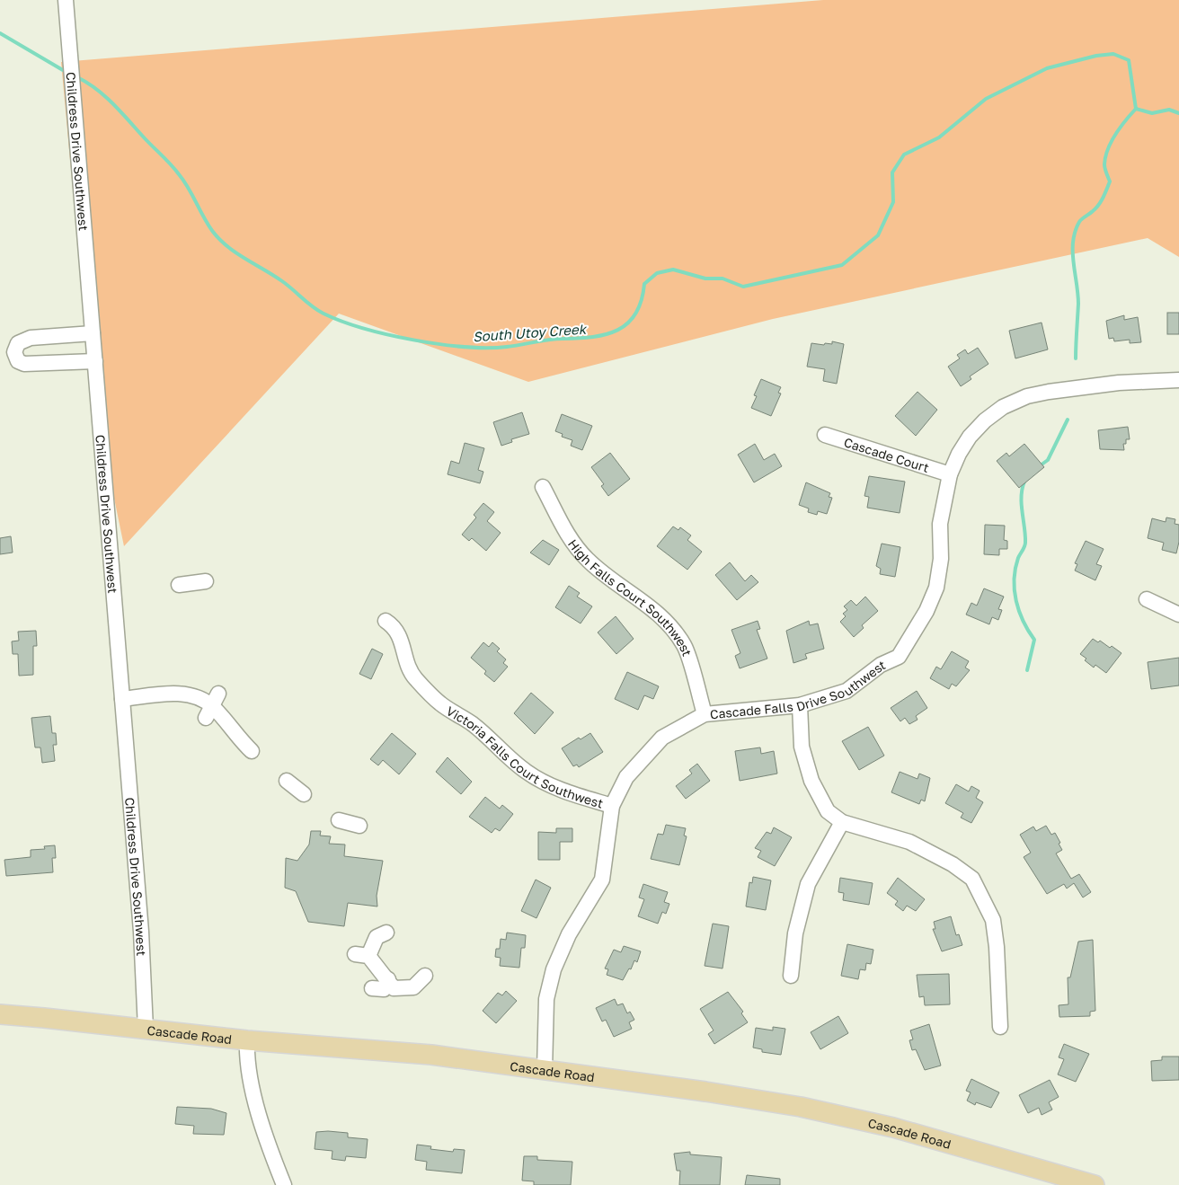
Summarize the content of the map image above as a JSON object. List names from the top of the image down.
{
  "streets": {
    "main road": ["Cascade Road"],
    "street": [
      "Childress Drive Southwest",
      "Cascade Court",
      "High Falls Court Southwest",
      "Cascade Falls Drive Southwest",
      "Victoria Falls Court Southwest"
    ]
  },
  "crossings": [
    ["Childress Drive Southwest", "Cascade Road"],
    ["Cascade Court", "Cascade Falls Drive Southwest"],
    ["High Falls Court Southwest", "Cascade Falls Drive Southwest"],
    ["Cascade Falls Drive Southwest", "Victoria Falls Court Southwest"],
    ["Cascade Falls Drive Southwest", "Cascade Road"]
  ],
  "water": ["South Utoy Creek"]
}
